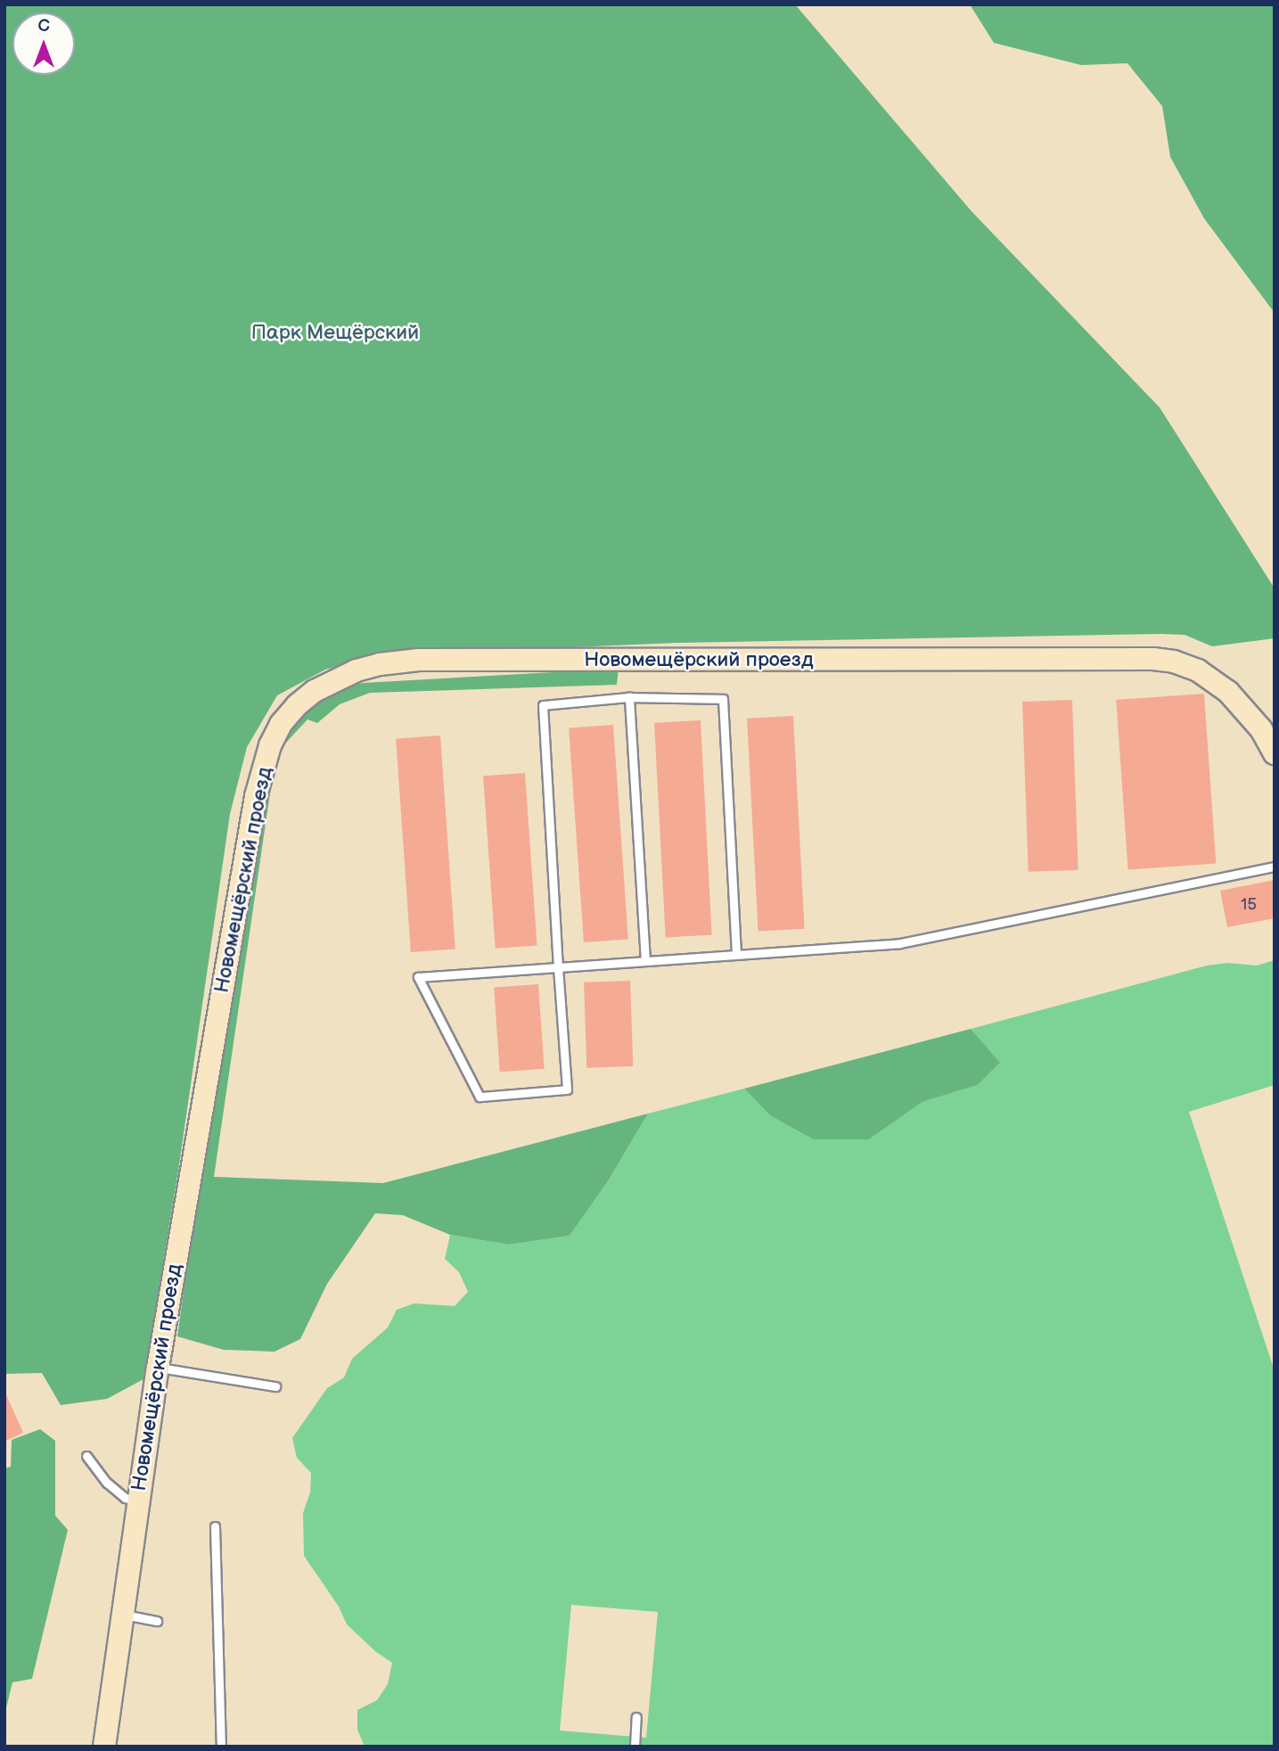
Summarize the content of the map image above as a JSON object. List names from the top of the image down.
{
  "streets": {
    "street": ["Новомещёрский проезд"]
  },
  "parks": ["Парк Мещёрский"],
  "house_numbers": ["15"],
  "north": "top"
}
